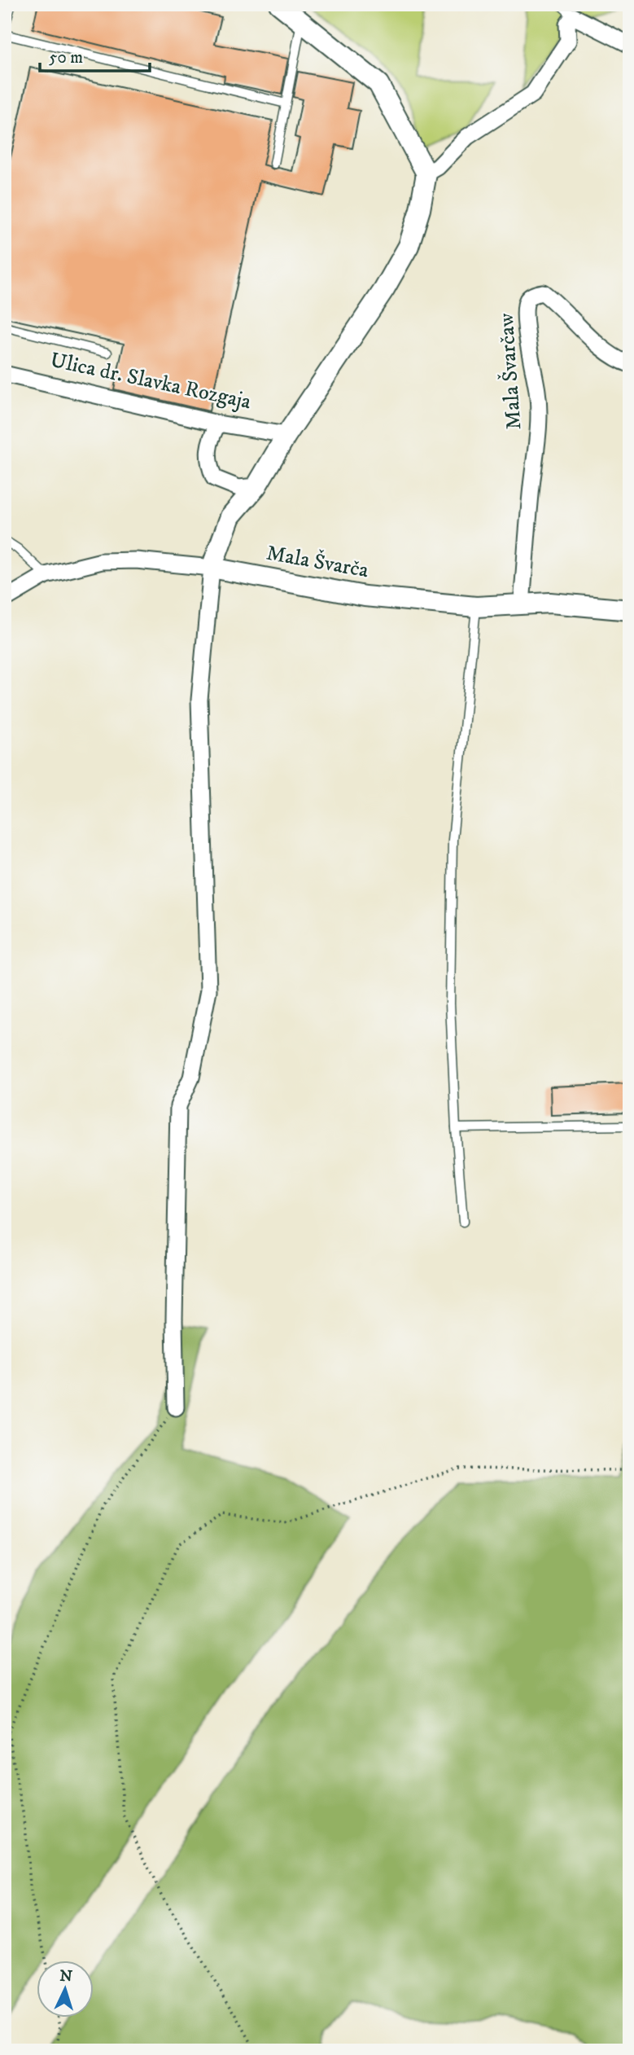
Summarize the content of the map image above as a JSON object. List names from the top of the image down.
{
  "streets": {
    "street": ["Mala Švarčaw", "Ulica dr. Slavka Rozgaja", "Mala Švarča"]
  },
  "crossings": [
    ["Mala Švarčaw", "Mala Švarča"]
  ],
  "scale_bar": "50 m",
  "north": "top"
}
